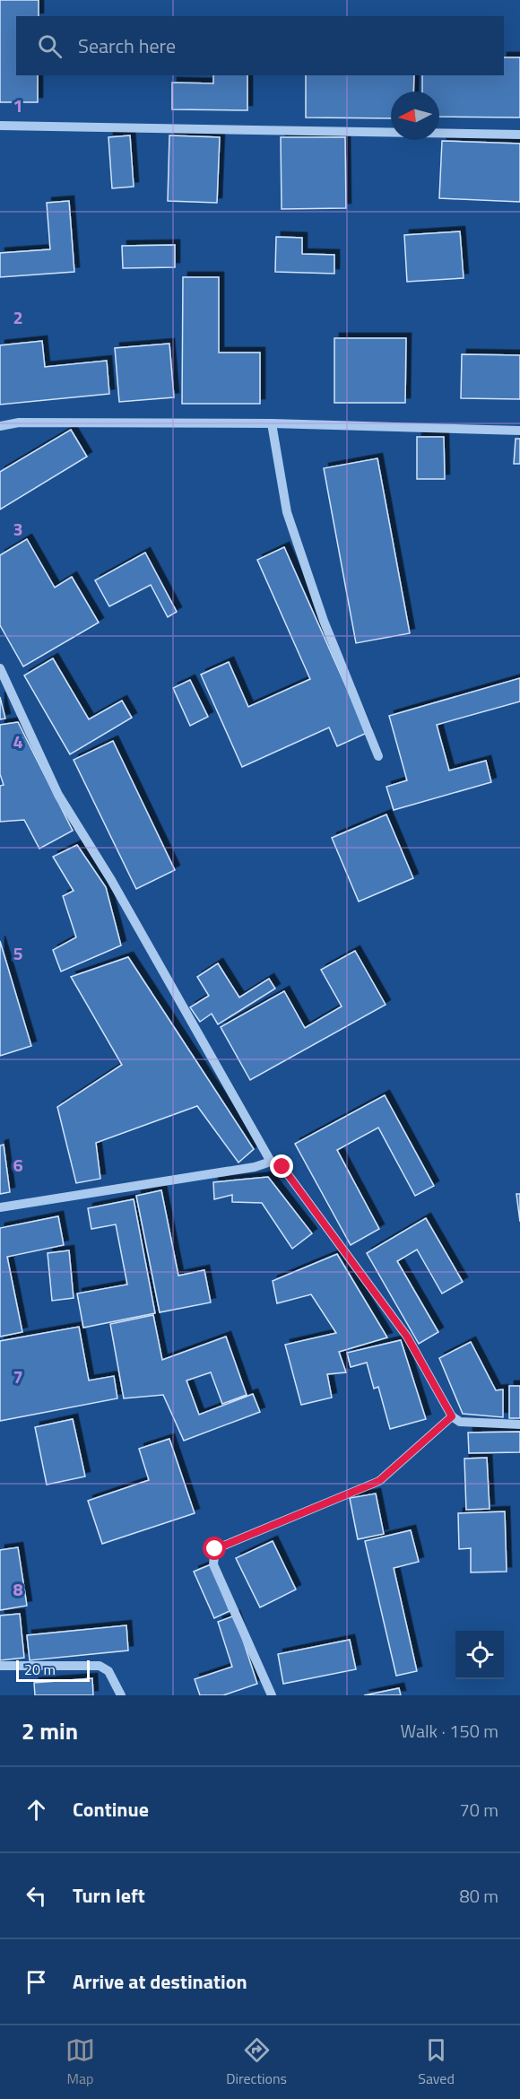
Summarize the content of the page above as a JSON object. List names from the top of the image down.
{
  "scale_bar": "20 m",
  "north": "left",
  "page": {
    "search": "Search here",
    "scale": "20 m",
    "heading": ["2 min", "Walk · 150 m"],
    "list": [
      ["Continue", "70 m"],
      ["Turn left", "80 m"],
      "Arrive at destination"
    ],
    "nav": ["Map", "Directions", "Saved"]
  },
  "grid": {
    "rows": [
      "1",
      "2",
      "3",
      "4",
      "5",
      "6",
      "7",
      "8"
    ]
  }
}
